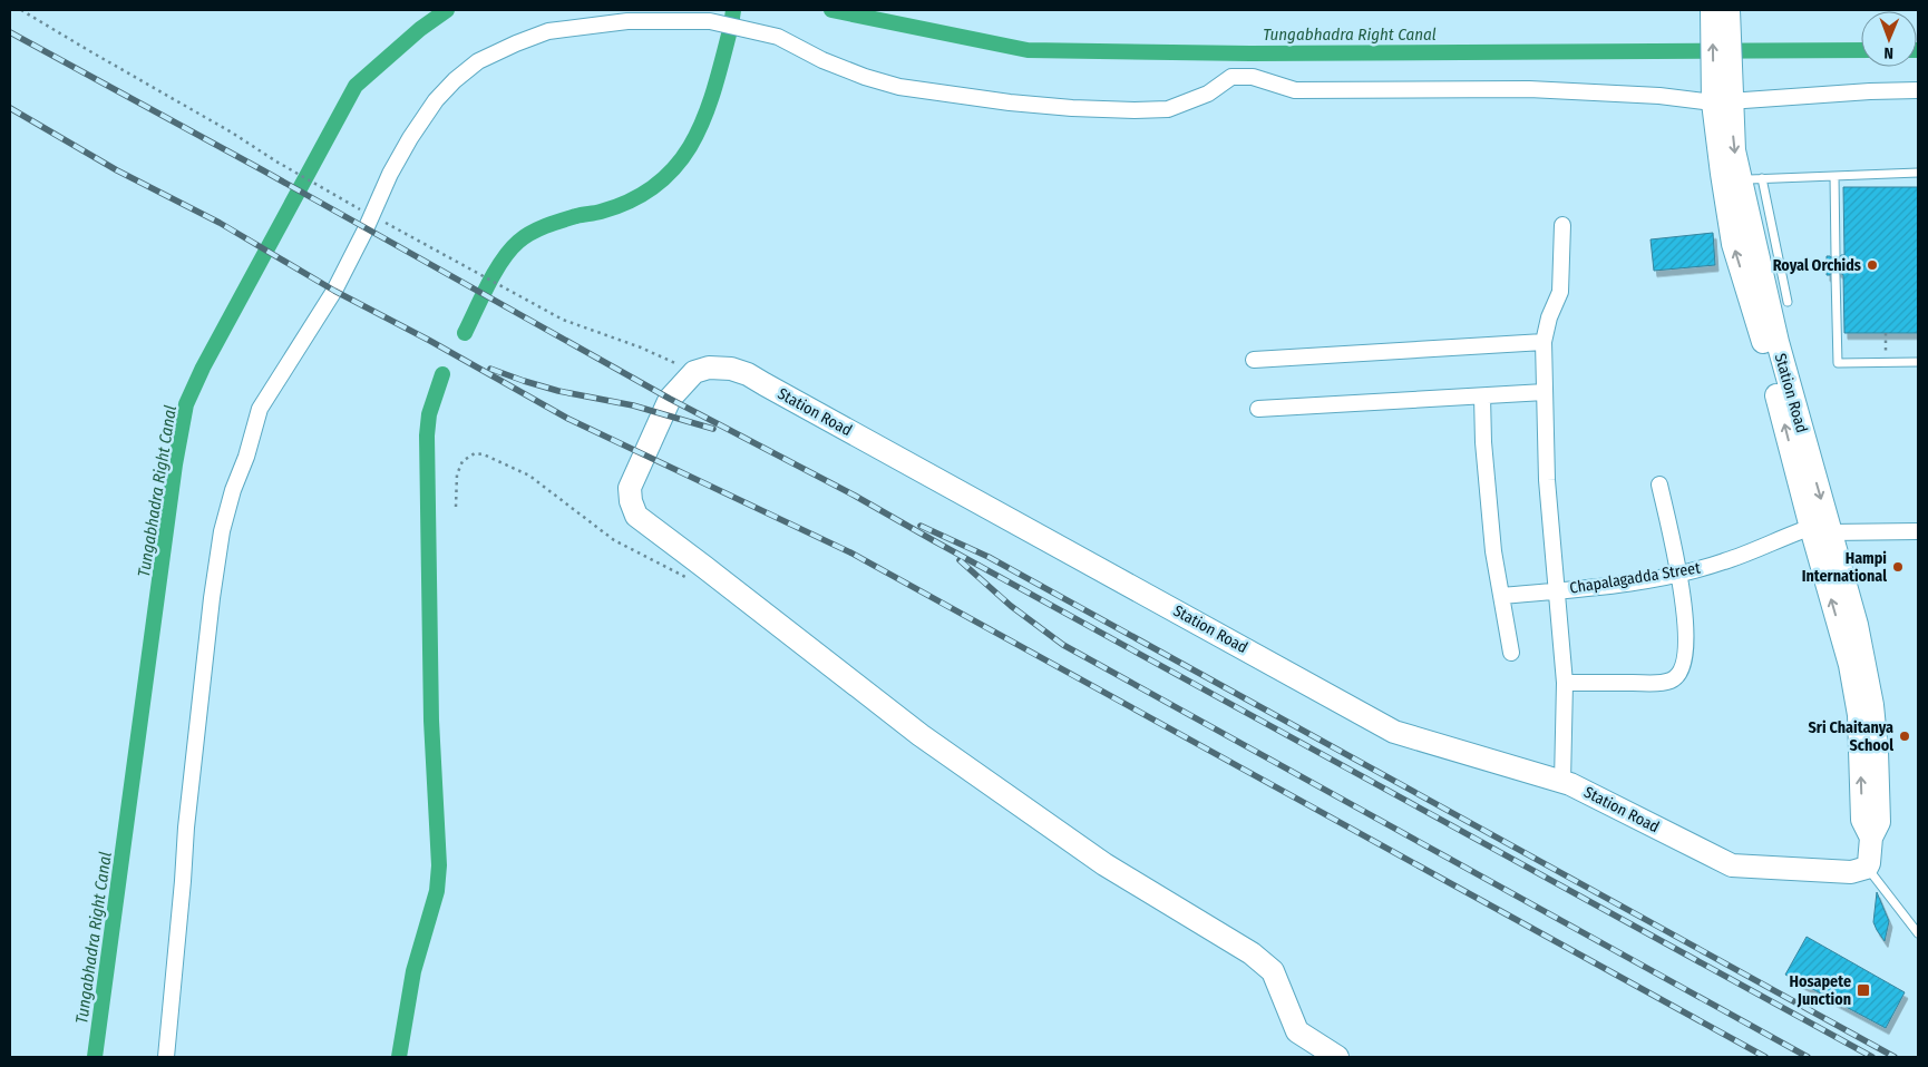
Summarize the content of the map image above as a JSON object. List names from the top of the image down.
{
  "streets": {
    "street": ["Station Road", "Chapalagadda Street"]
  },
  "crossings": [
    ["Station Road", "Chapalagadda Street"]
  ],
  "water": ["Tungabhadra Right Canal"],
  "places": {
    "other": ["Royal Orchids", "Hampi International", "Sri Chaitanya School"],
    "transit": ["Hosapete Junction"]
  },
  "north": "bottom"
}
